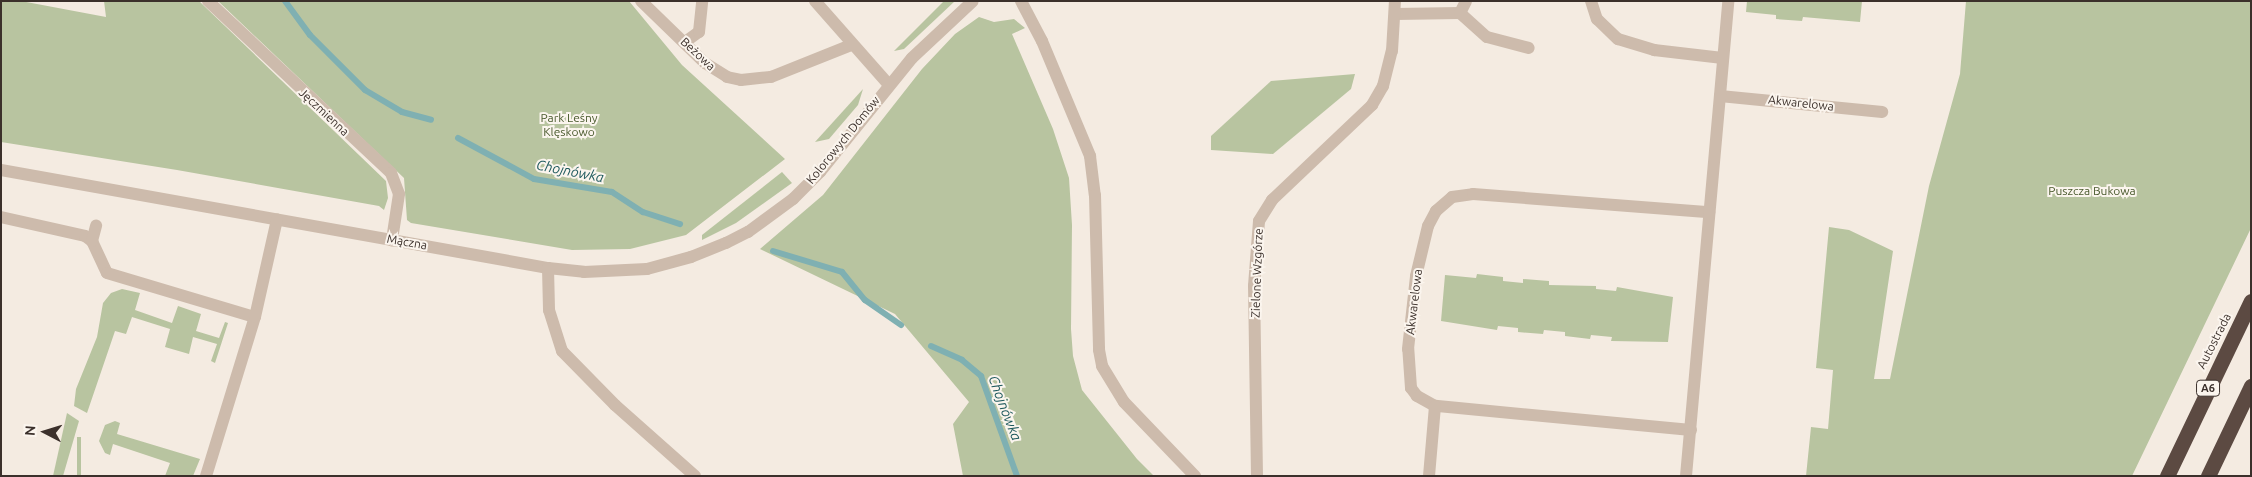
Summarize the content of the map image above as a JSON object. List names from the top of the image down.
{
  "streets": {
    "highway": ["Autostrada", "A6"],
    "street": [
      "Beżowa",
      "Akwarelowa",
      "Jęczmienna",
      "Kolorowych Domów",
      "Mączna",
      "Zielone Wzgórze"
    ]
  },
  "crossings": [
    ["Jęczmienna", "Mączna"],
    ["Kolorowych Domów", "Mączna"]
  ],
  "water": ["Chojnówka"],
  "parks": ["Park Leśny Klęskowo", "Puszcza Bukowa"],
  "north": "left"
}
